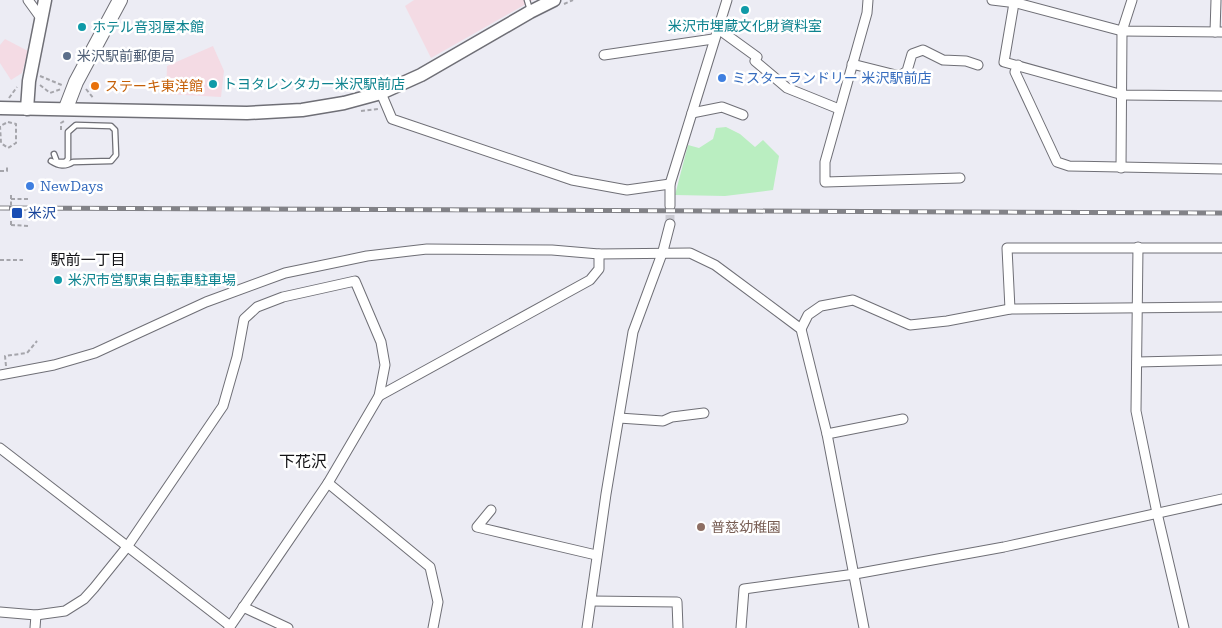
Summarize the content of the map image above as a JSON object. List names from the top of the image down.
{
  "districts": ["駅前一丁目", "下花沢"],
  "places": {
    "other": [
      "米沢市埋蔵文化財資料室",
      "ホテル音羽屋本館",
      "米沢駅前郵便局",
      "ミスターランドリー 米沢駅前店",
      "トヨタレンタカー米沢駅前店",
      "ステーキ東洋館",
      "NewDays",
      "米沢市営駅東自転車駐車場",
      "普慈幼稚園"
    ],
    "transit": ["米沢"]
  }
}
